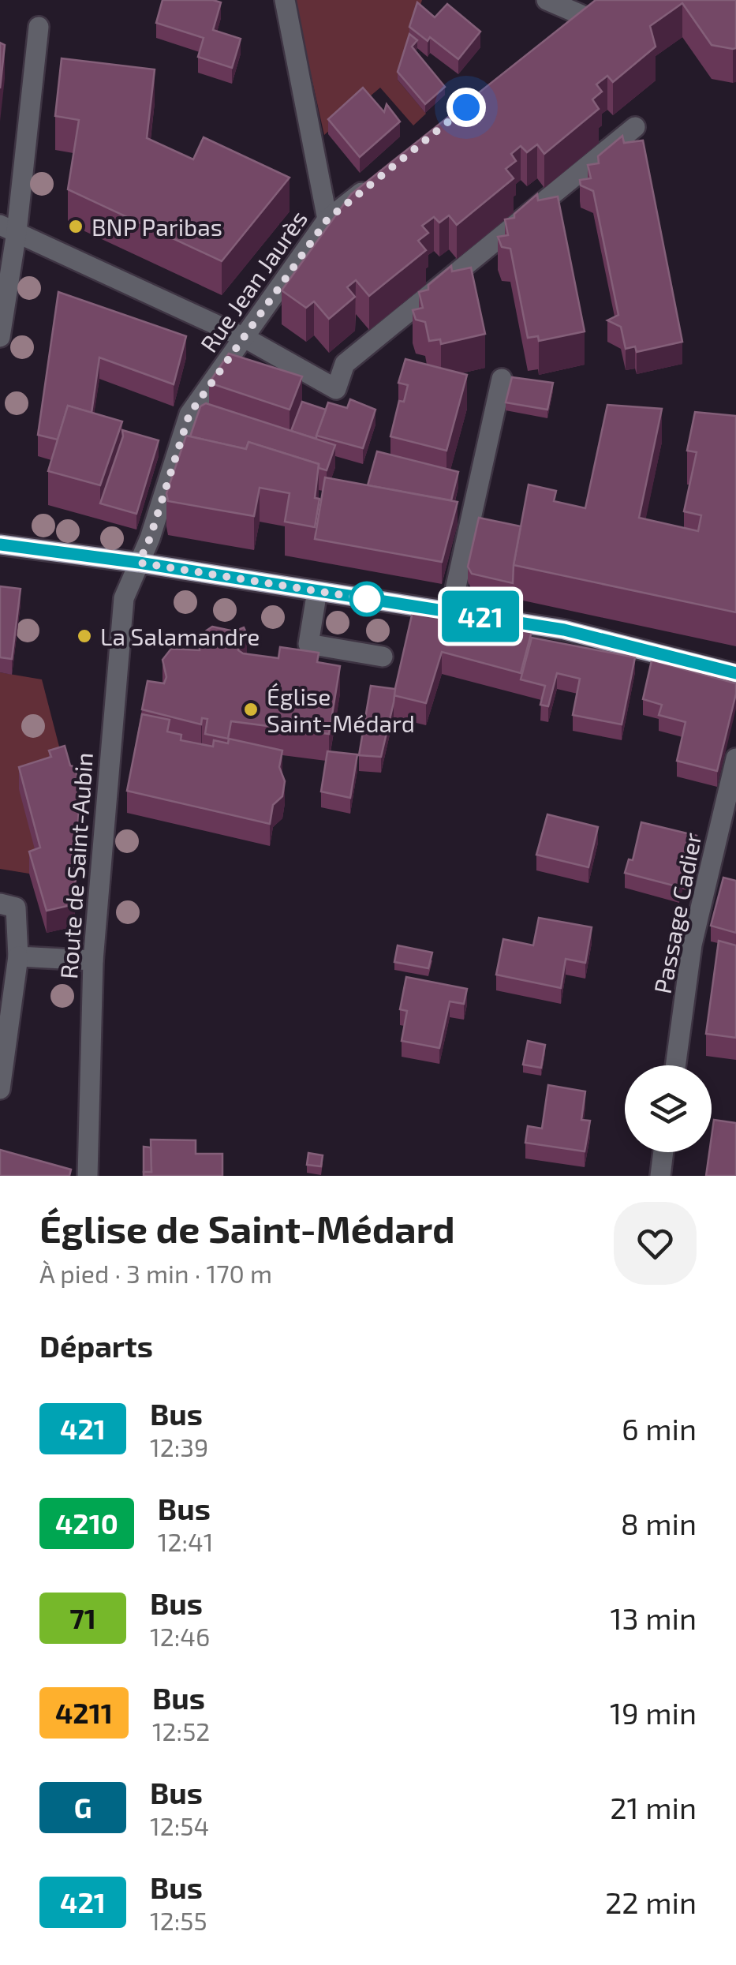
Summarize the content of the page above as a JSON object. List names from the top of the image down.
{
  "streets": {
    "street": ["Rue Jean Jaurès", "Route de Saint-Aubin", "Passage Cadier"]
  },
  "crossings": [
    ["Rue Jean Jaurès", "Route de Saint-Aubin"]
  ],
  "places": ["BNP Paribas", "La Salamandre", "Église Saint-Médard"],
  "lines": ["bus line 421"],
  "page": {
    "on_map": "421",
    "heading": [
      ["Église de Saint-Médard", "À pied · 3 min · 170 m"],
      "Départs"
    ],
    "list": [
      {
        "mark": "421",
        "name": "Bus",
        "note": "12:39",
        "value": "6 min"
      },
      {
        "mark": "4210",
        "name": "Bus",
        "note": "12:41",
        "value": "8 min"
      },
      {
        "mark": "71",
        "name": "Bus",
        "note": "12:46",
        "value": "13 min"
      },
      {
        "mark": "4211",
        "name": "Bus",
        "note": "12:52",
        "value": "19 min"
      },
      {
        "mark": "G",
        "name": "Bus",
        "note": "12:54",
        "value": "21 min"
      },
      {
        "mark": "421",
        "name": "Bus",
        "note": "12:55",
        "value": "22 min"
      }
    ]
  }
}
